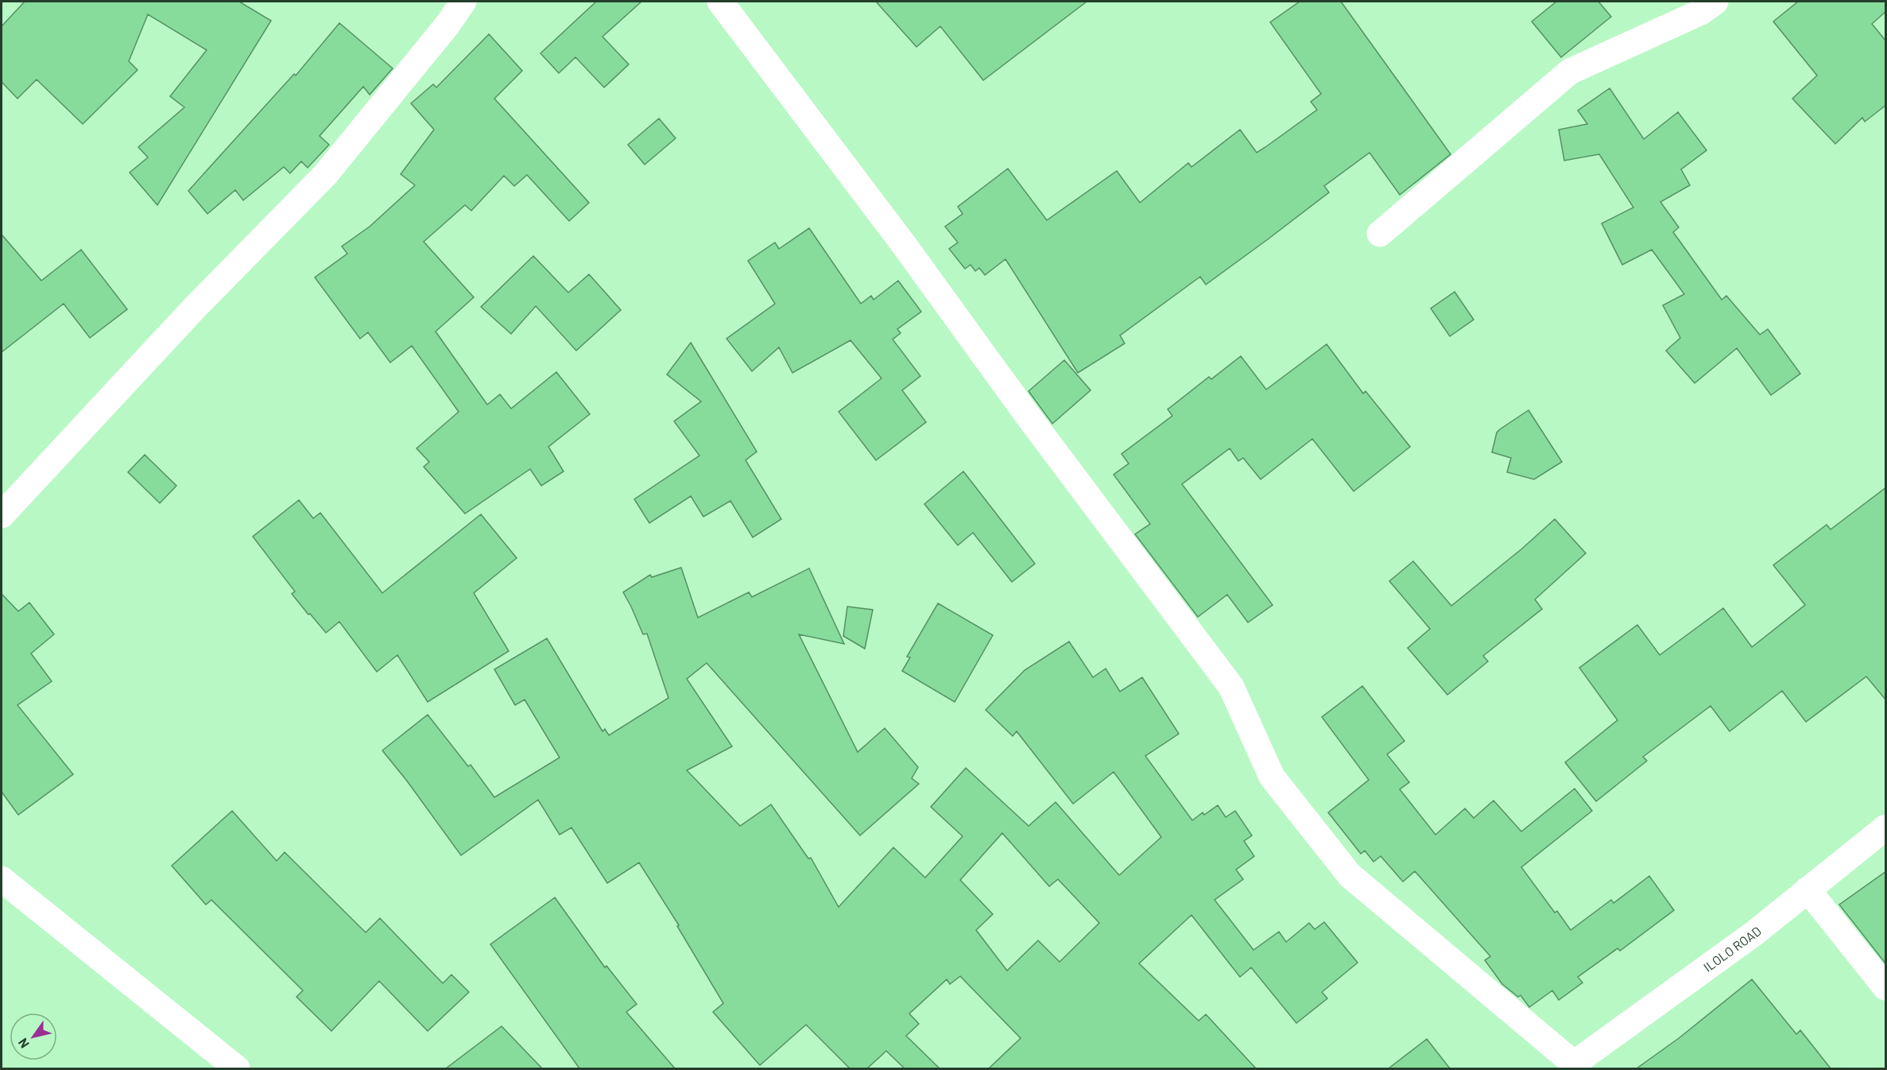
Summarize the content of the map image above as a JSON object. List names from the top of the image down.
{
  "streets": {
    "street": ["ILOLO ROAD"]
  },
  "north": "bottom left"
}
